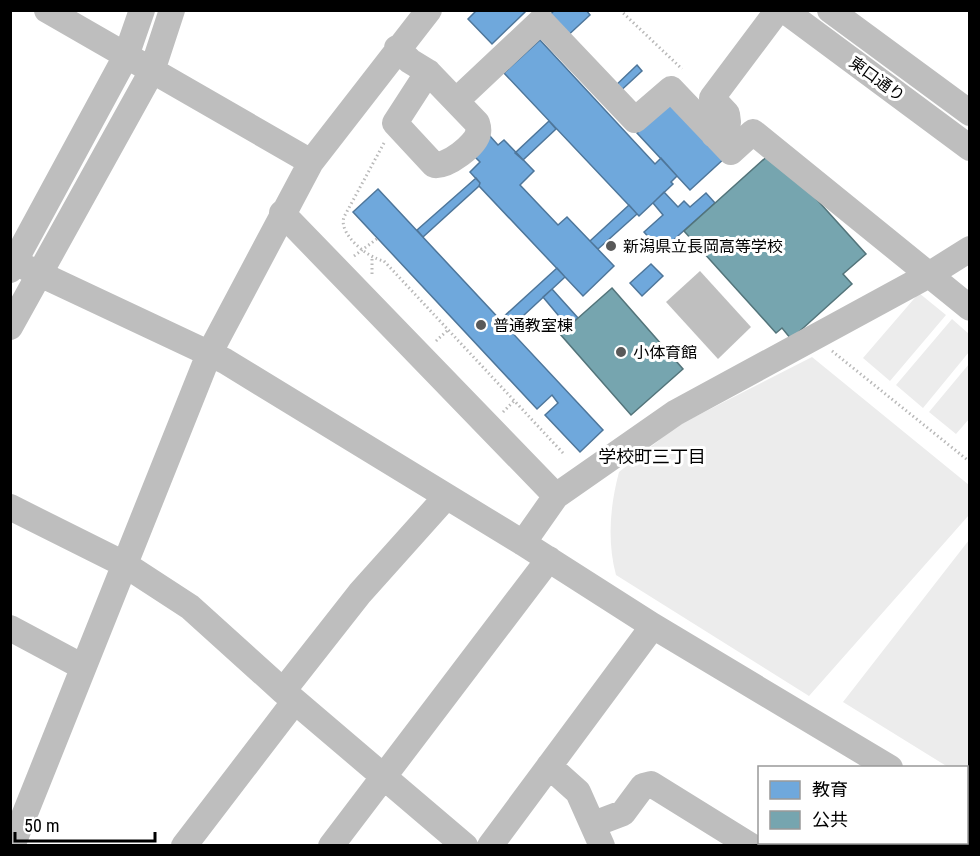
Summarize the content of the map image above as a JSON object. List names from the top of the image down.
{
  "streets": {
    "street": ["東口通り"]
  },
  "districts": ["学校町三丁目"],
  "places": ["新潟県立長岡高等学校", "普通教室棟", "小体育館"],
  "legend": ["教育", "公共"],
  "scale_bar": "50 m"
}
